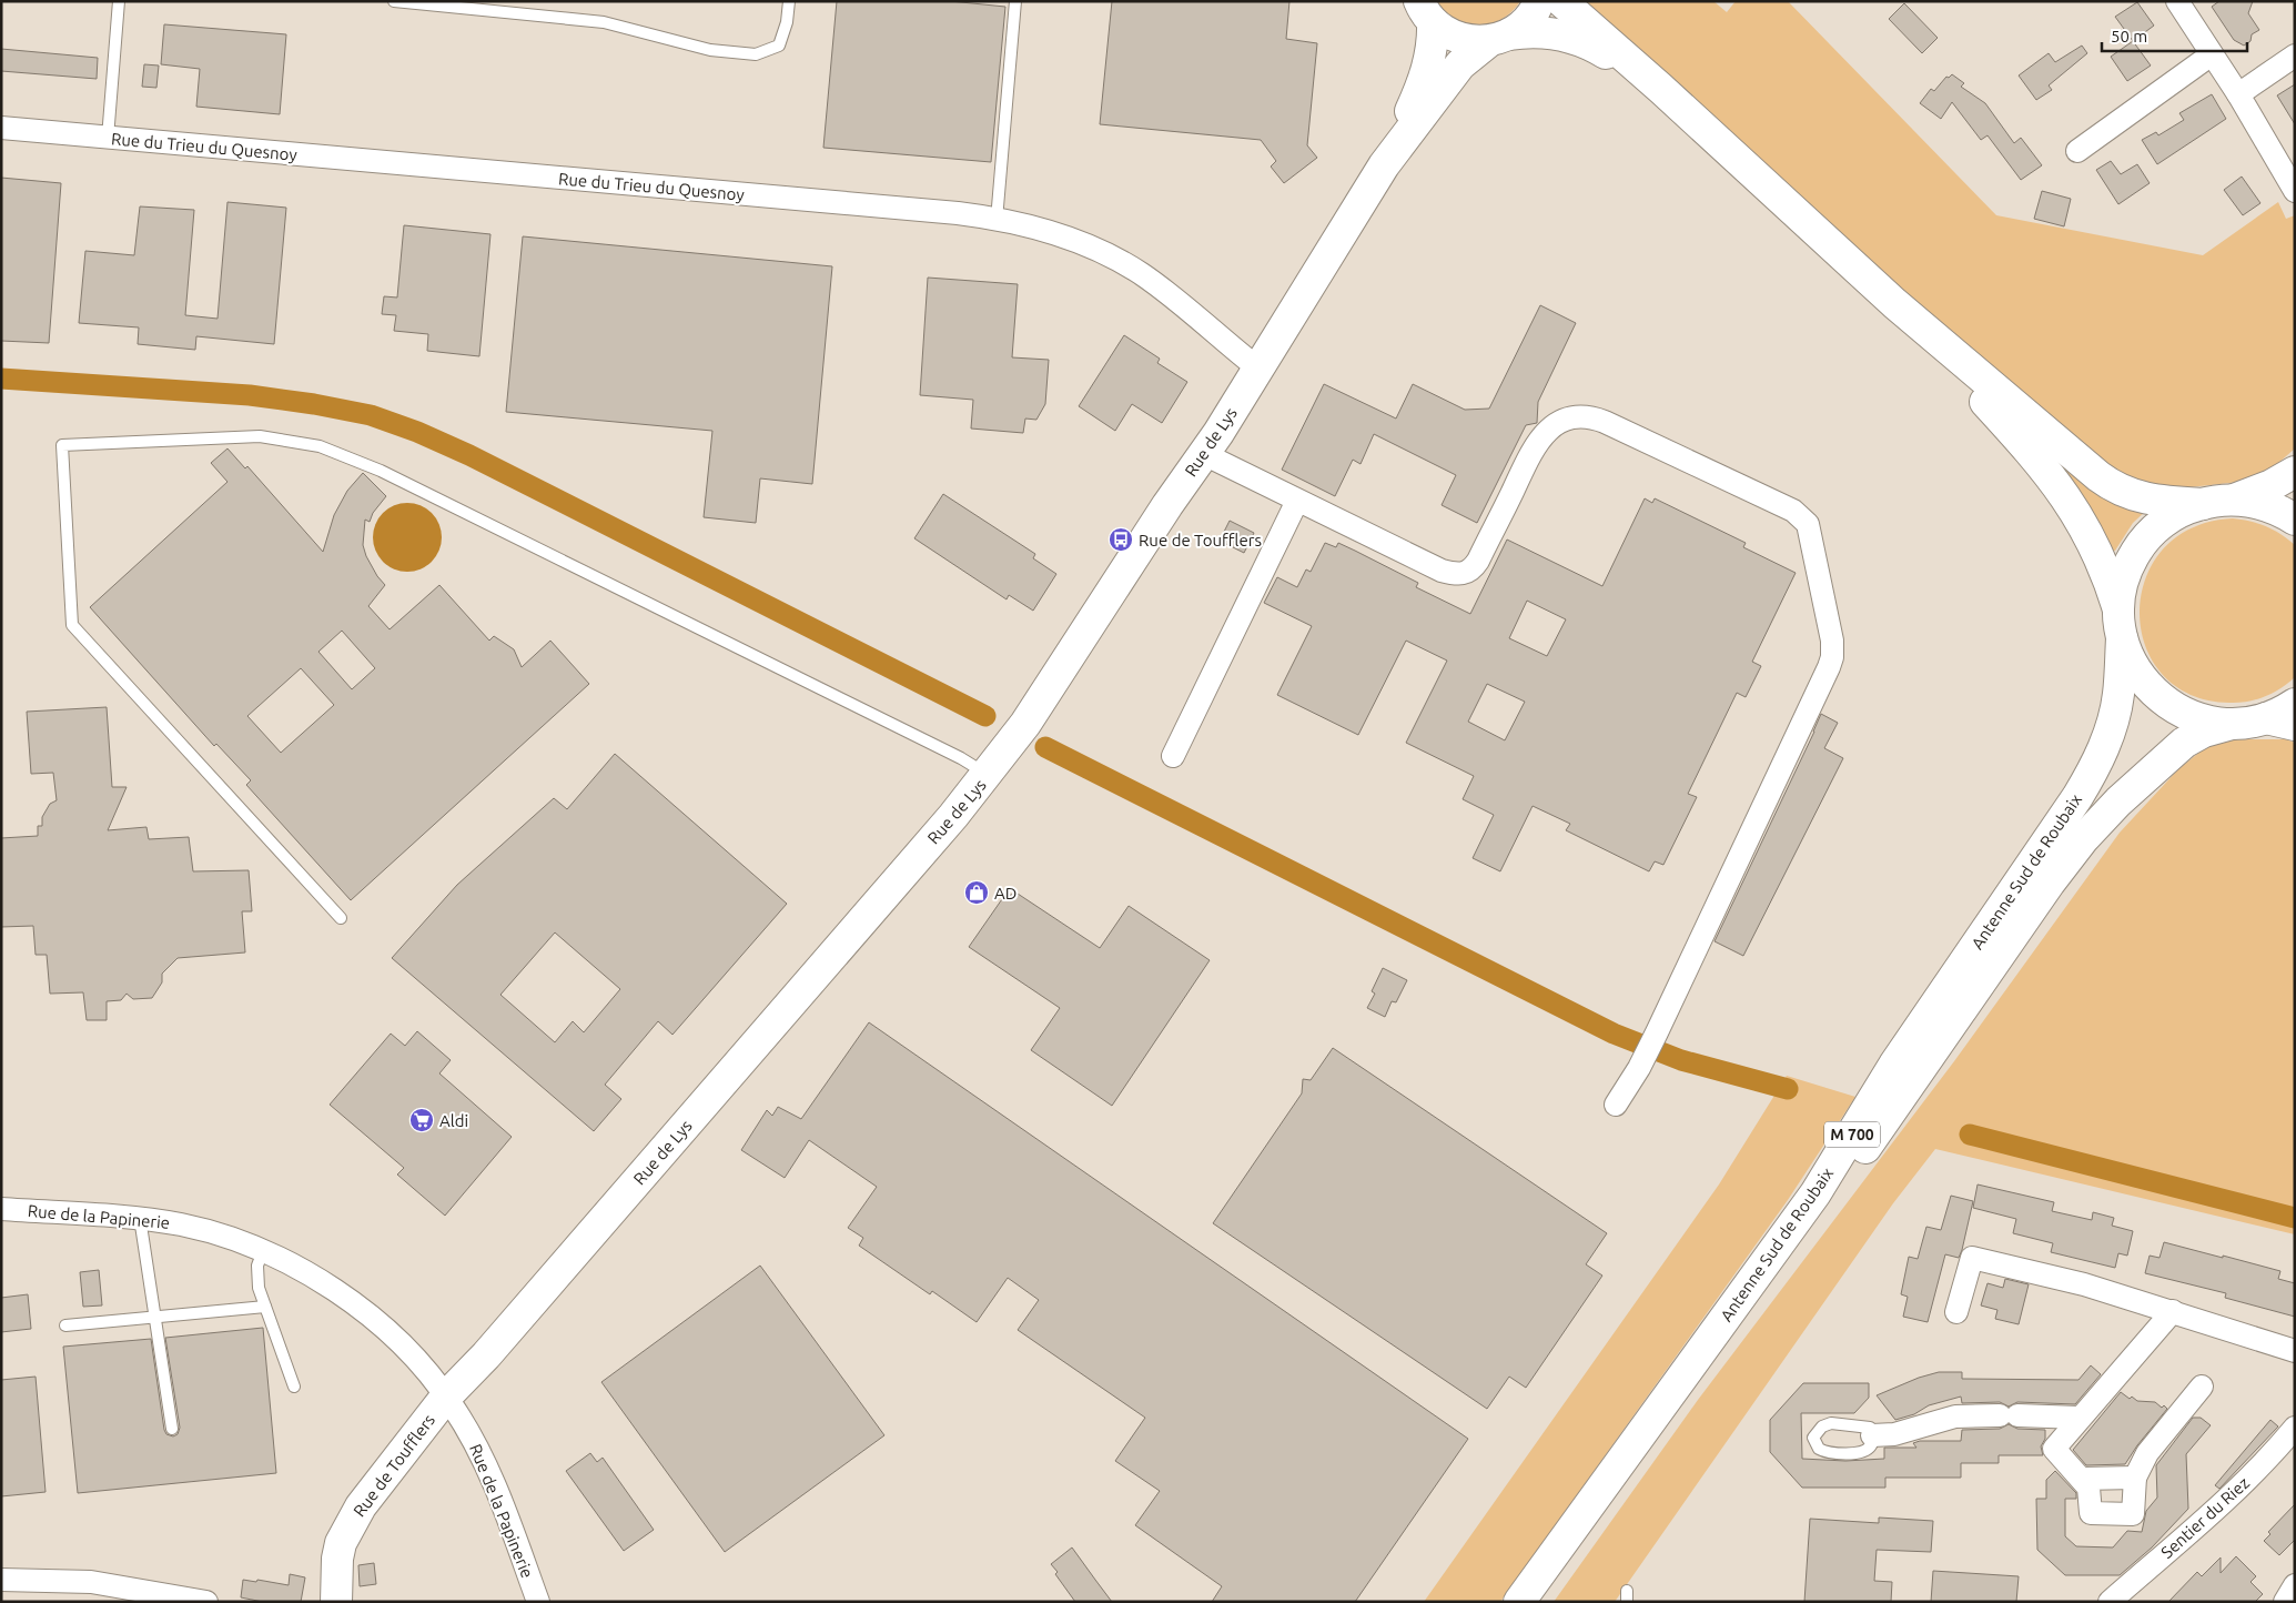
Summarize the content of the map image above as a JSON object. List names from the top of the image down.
{
  "streets": {
    "main road": [
      "Rue de Lys",
      "Antenne Sud de Roubaix",
      "M 700",
      "Rue de Toufflers"
    ],
    "street": ["Rue du Trieu du Quesnoy", "Rue de la Papinerie", "Sentier du Riez"]
  },
  "crossings": [
    ["Rue du Trieu du Quesnoy", "Rue de Lys"],
    ["Rue de Lys", "Rue de la Papinerie"],
    ["Rue de Lys", "Rue de Toufflers"],
    ["Rue de la Papinerie", "Rue de Toufflers"]
  ],
  "places": {
    "bus stop": ["Rue de Toufflers"],
    "shop": ["AD"],
    "supermarket": ["Aldi"]
  },
  "scale_bar": "50 m"
}
